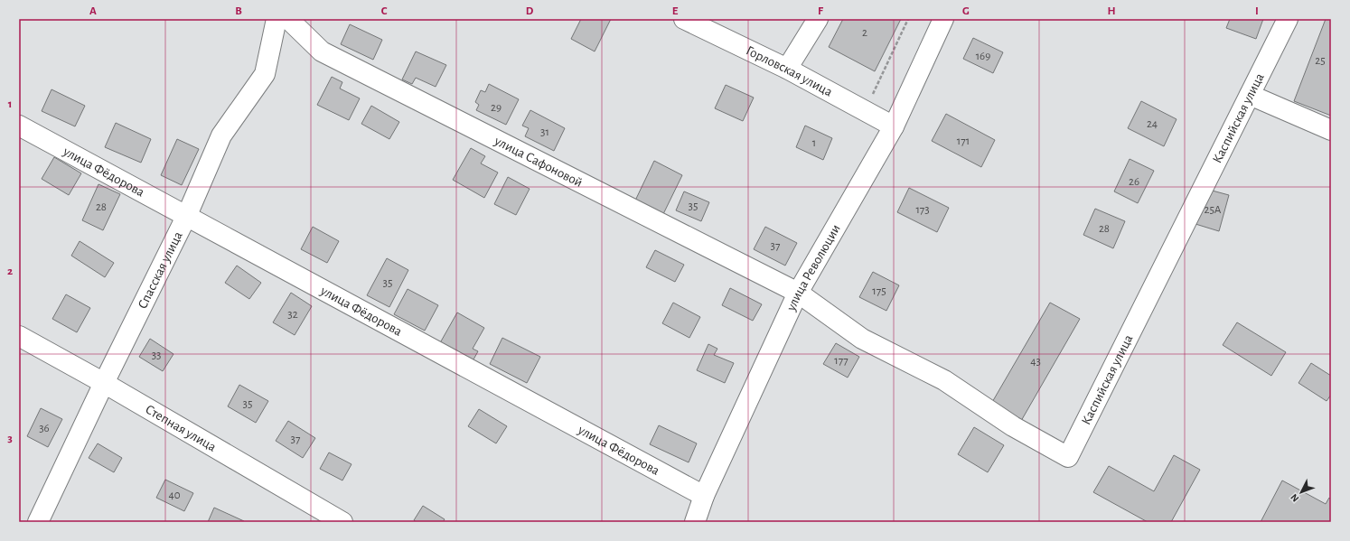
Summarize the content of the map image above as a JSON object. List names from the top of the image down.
{
  "streets": {
    "street": [
      "Горловская улица",
      "Каспийская улица",
      "улица Сафоновой",
      "улица Фёдорова",
      "улица Революции",
      "Спасская улица",
      "Степная улица"
    ]
  },
  "crossings": [
    ["Горловская улица", "улица Революции"],
    ["Каспийская улица", "улица Сафоновой"],
    ["Каспийская улица", "улица Революции"],
    ["улица Сафоновой", "улица Революции"],
    ["улица Фёдорова", "улица Революции"],
    ["улица Фёдорова", "Спасская улица"],
    ["Спасская улица", "Степная улица"]
  ],
  "house_numbers": [
    "2",
    "169",
    "25",
    "29",
    "24",
    "31",
    "171",
    "1",
    "26",
    "35",
    "28",
    "173",
    "25А",
    "28",
    "37",
    "35",
    "175",
    "32",
    "33",
    "177",
    "43",
    "35",
    "36",
    "37",
    "40"
  ],
  "north": "bottom left",
  "grid": {
    "columns": [
      "A",
      "B",
      "C",
      "D",
      "E",
      "F",
      "G",
      "H",
      "I"
    ],
    "rows": ["1", "2", "3"]
  }
}
